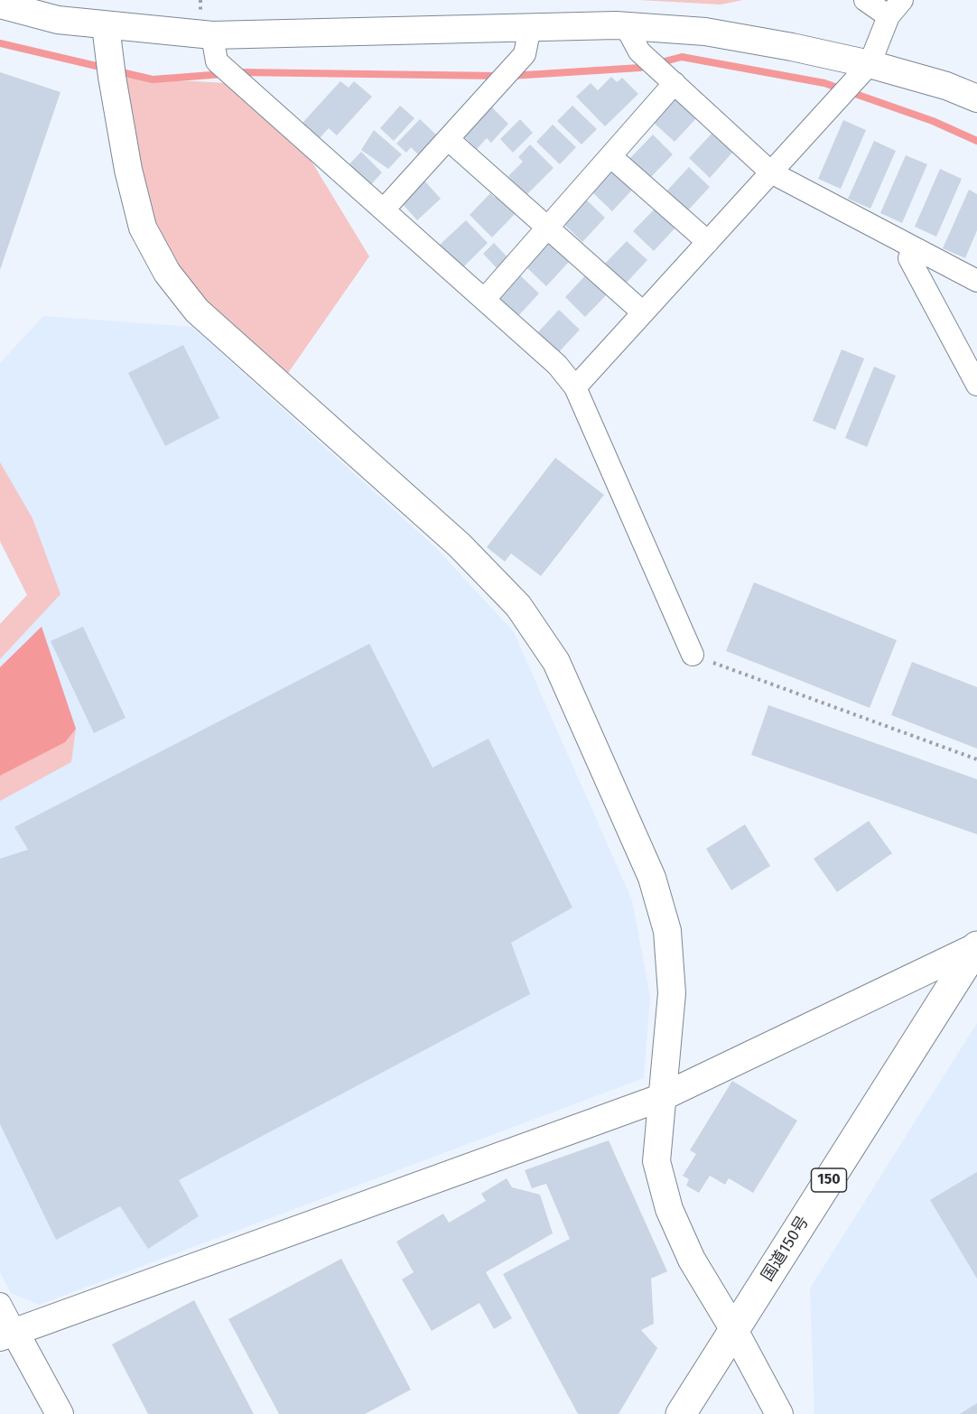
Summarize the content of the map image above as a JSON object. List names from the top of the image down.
{
  "streets": {
    "highway": ["150", "国道150号"]
  }
}
